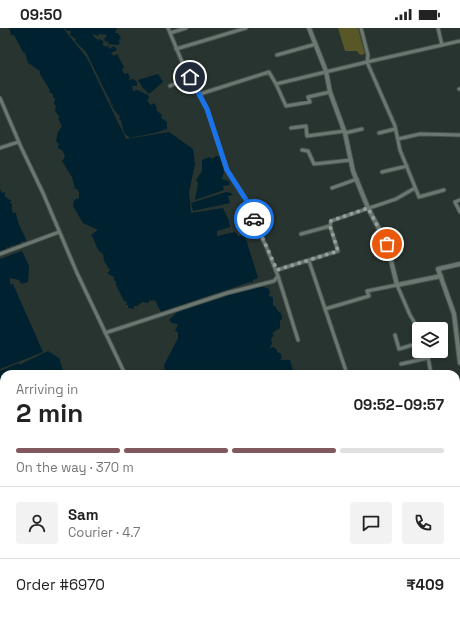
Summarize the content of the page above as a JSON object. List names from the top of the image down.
{
  "page": {
    "status": "09:50",
    "heading": ["2 min", "Arriving in", "09:52–09:57"],
    "panel": [
      "Sam",
      "Courier · 4.7",
      "Order #6970",
      "₹409"
    ],
    "bar": "On the way · 370 m"
  }
}
